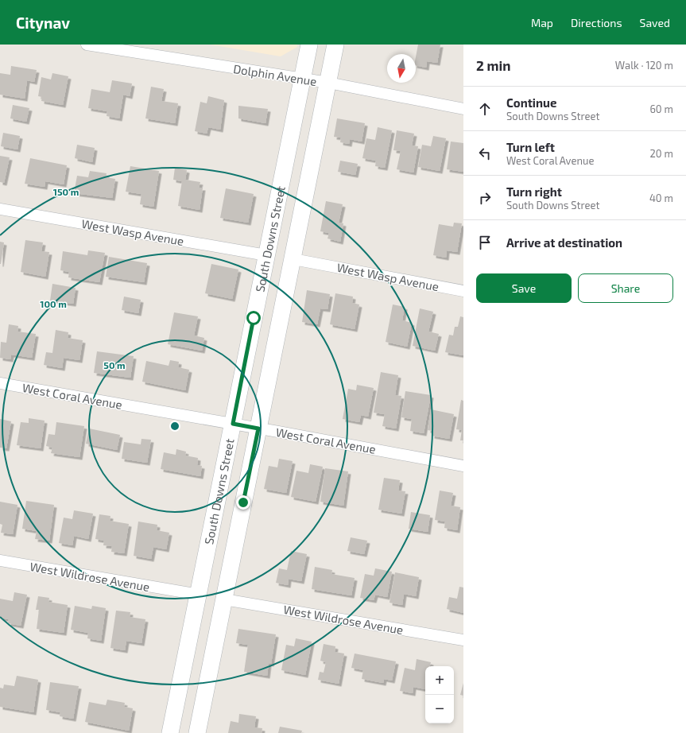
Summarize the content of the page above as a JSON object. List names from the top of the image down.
{
  "streets": {
    "main road": ["South Downs Street"],
    "street": [
      "Dolphin Avenue",
      "West Wasp Avenue",
      "West Coral Avenue",
      "West Wildrose Avenue"
    ]
  },
  "crossings": [
    ["Dolphin Avenue", "South Downs Street"],
    ["West Wasp Avenue", "South Downs Street"],
    ["South Downs Street", "West Coral Avenue"],
    ["South Downs Street", "West Wildrose Avenue"]
  ],
  "north": "bottom",
  "page": {
    "header": "Citynav",
    "nav": ["Map", "Directions", "Saved"],
    "heading": ["2 min", "Walk · 120 m"],
    "list": [
      ["Continue", "South Downs Street", "60 m"],
      ["Turn left", "West Coral Avenue", "20 m"],
      ["Turn right", "South Downs Street", "40 m"],
      "Arrive at destination"
    ],
    "buttons": ["Save", "Share"],
    "map_buttons": ["+", "−"]
  },
  "rings": ["150 m", "100 m", "50 m"]
}
